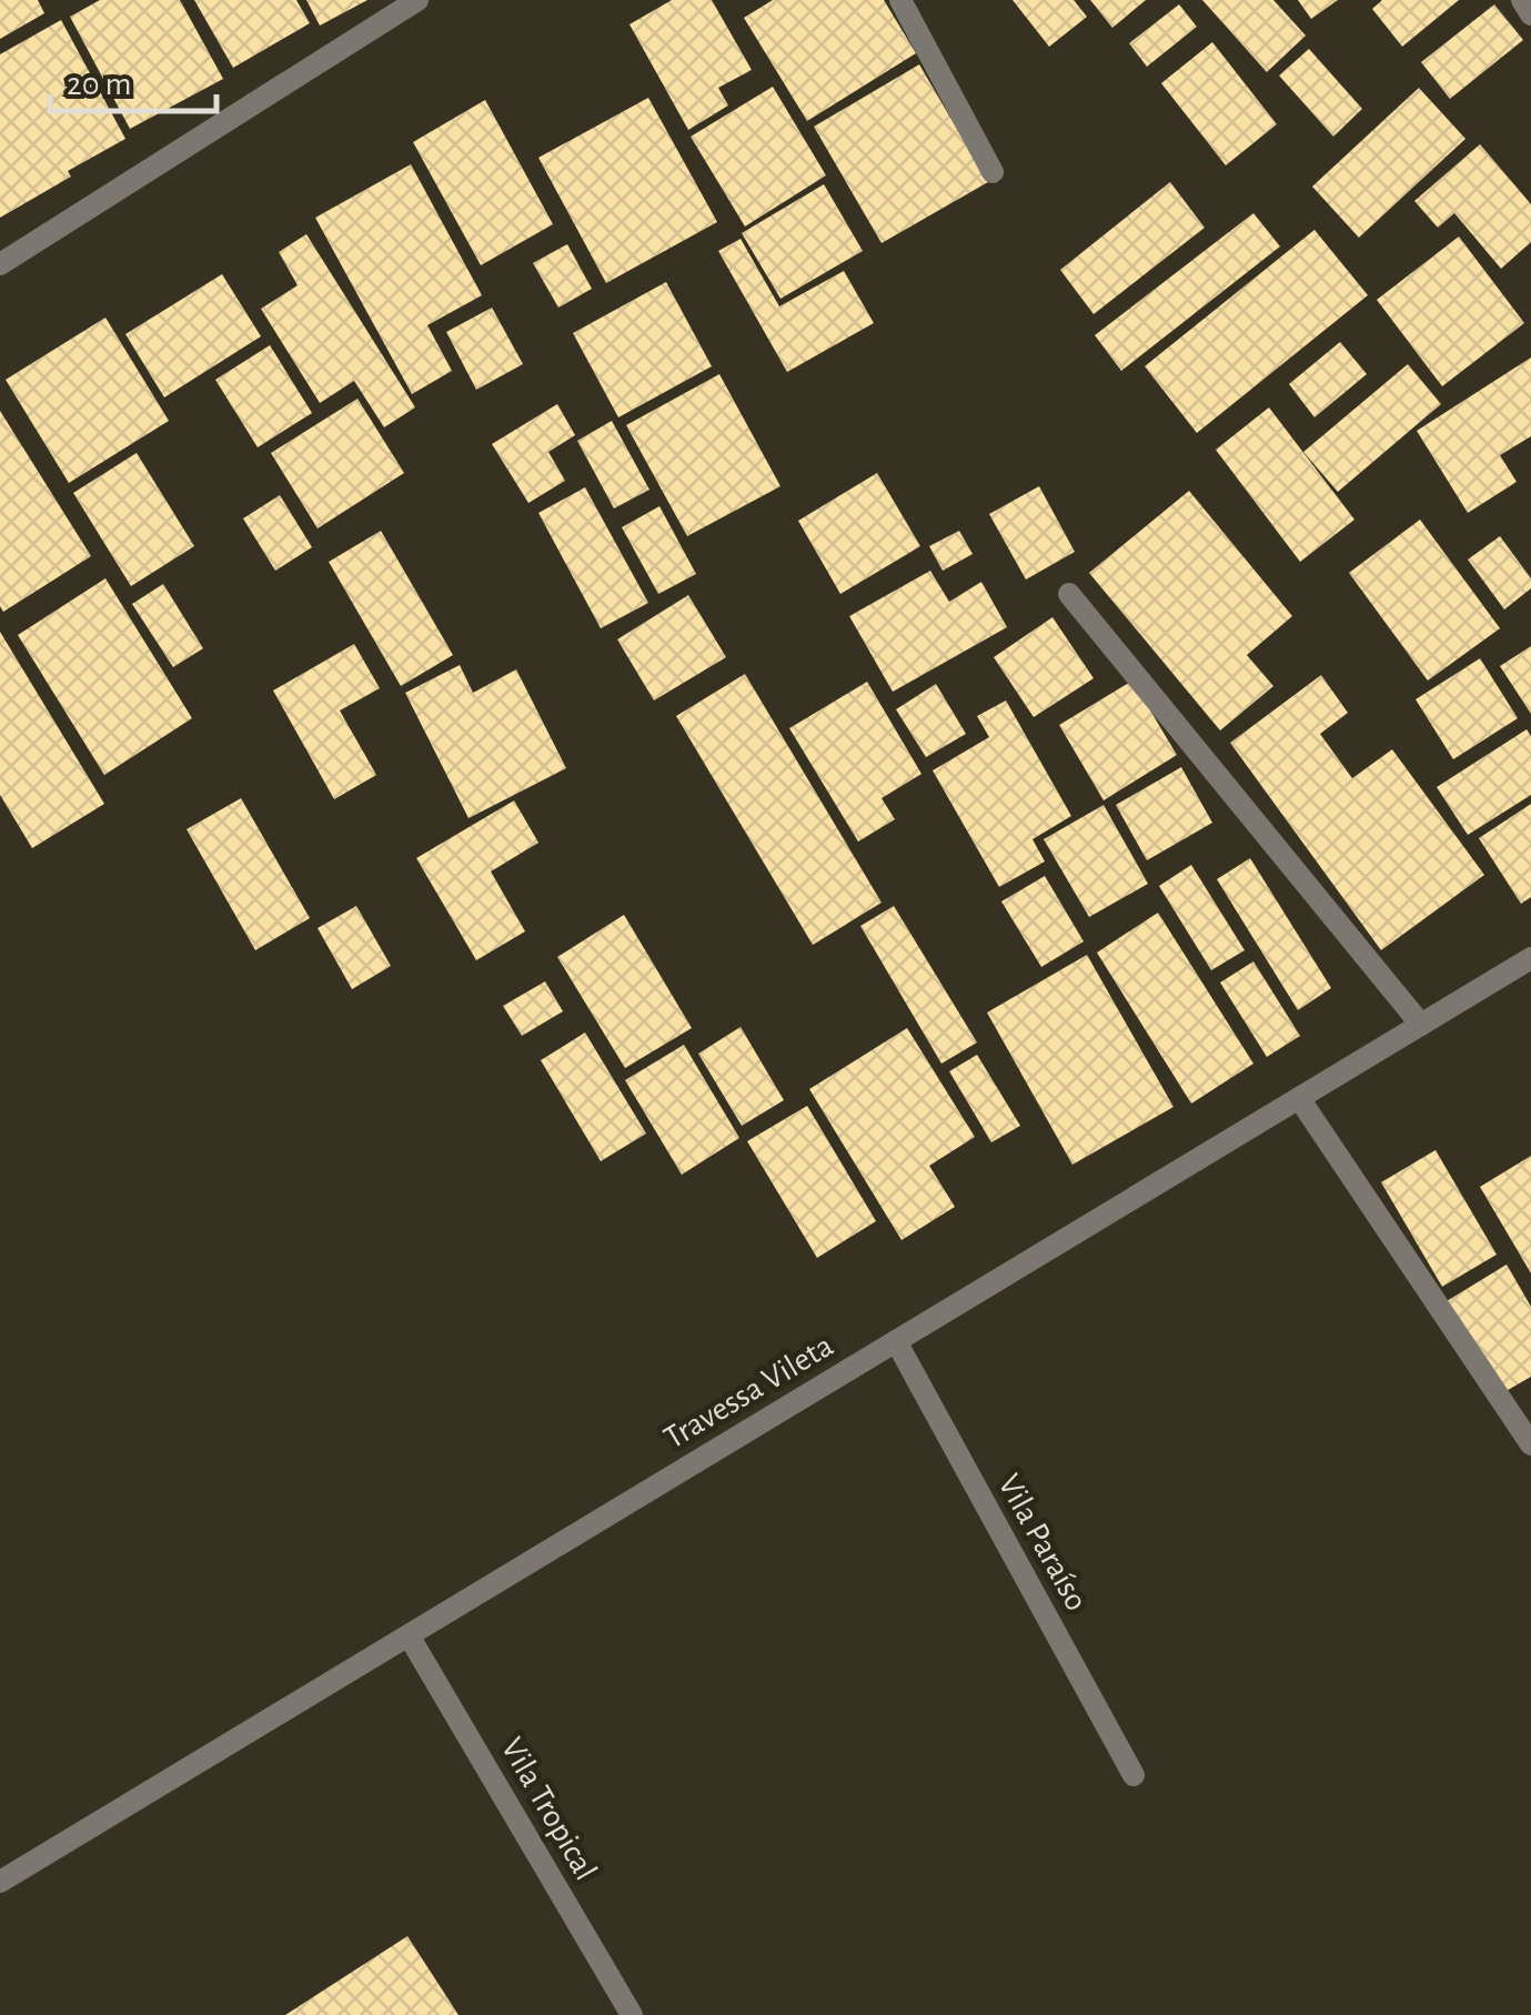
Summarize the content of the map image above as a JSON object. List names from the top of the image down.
{
  "streets": {
    "street": ["Travessa Vileta", "Vila Paraíso", "Vila Tropical"]
  },
  "crossings": [
    ["Travessa Vileta", "Vila Paraíso"],
    ["Travessa Vileta", "Vila Tropical"]
  ],
  "scale_bar": "20 m"
}
